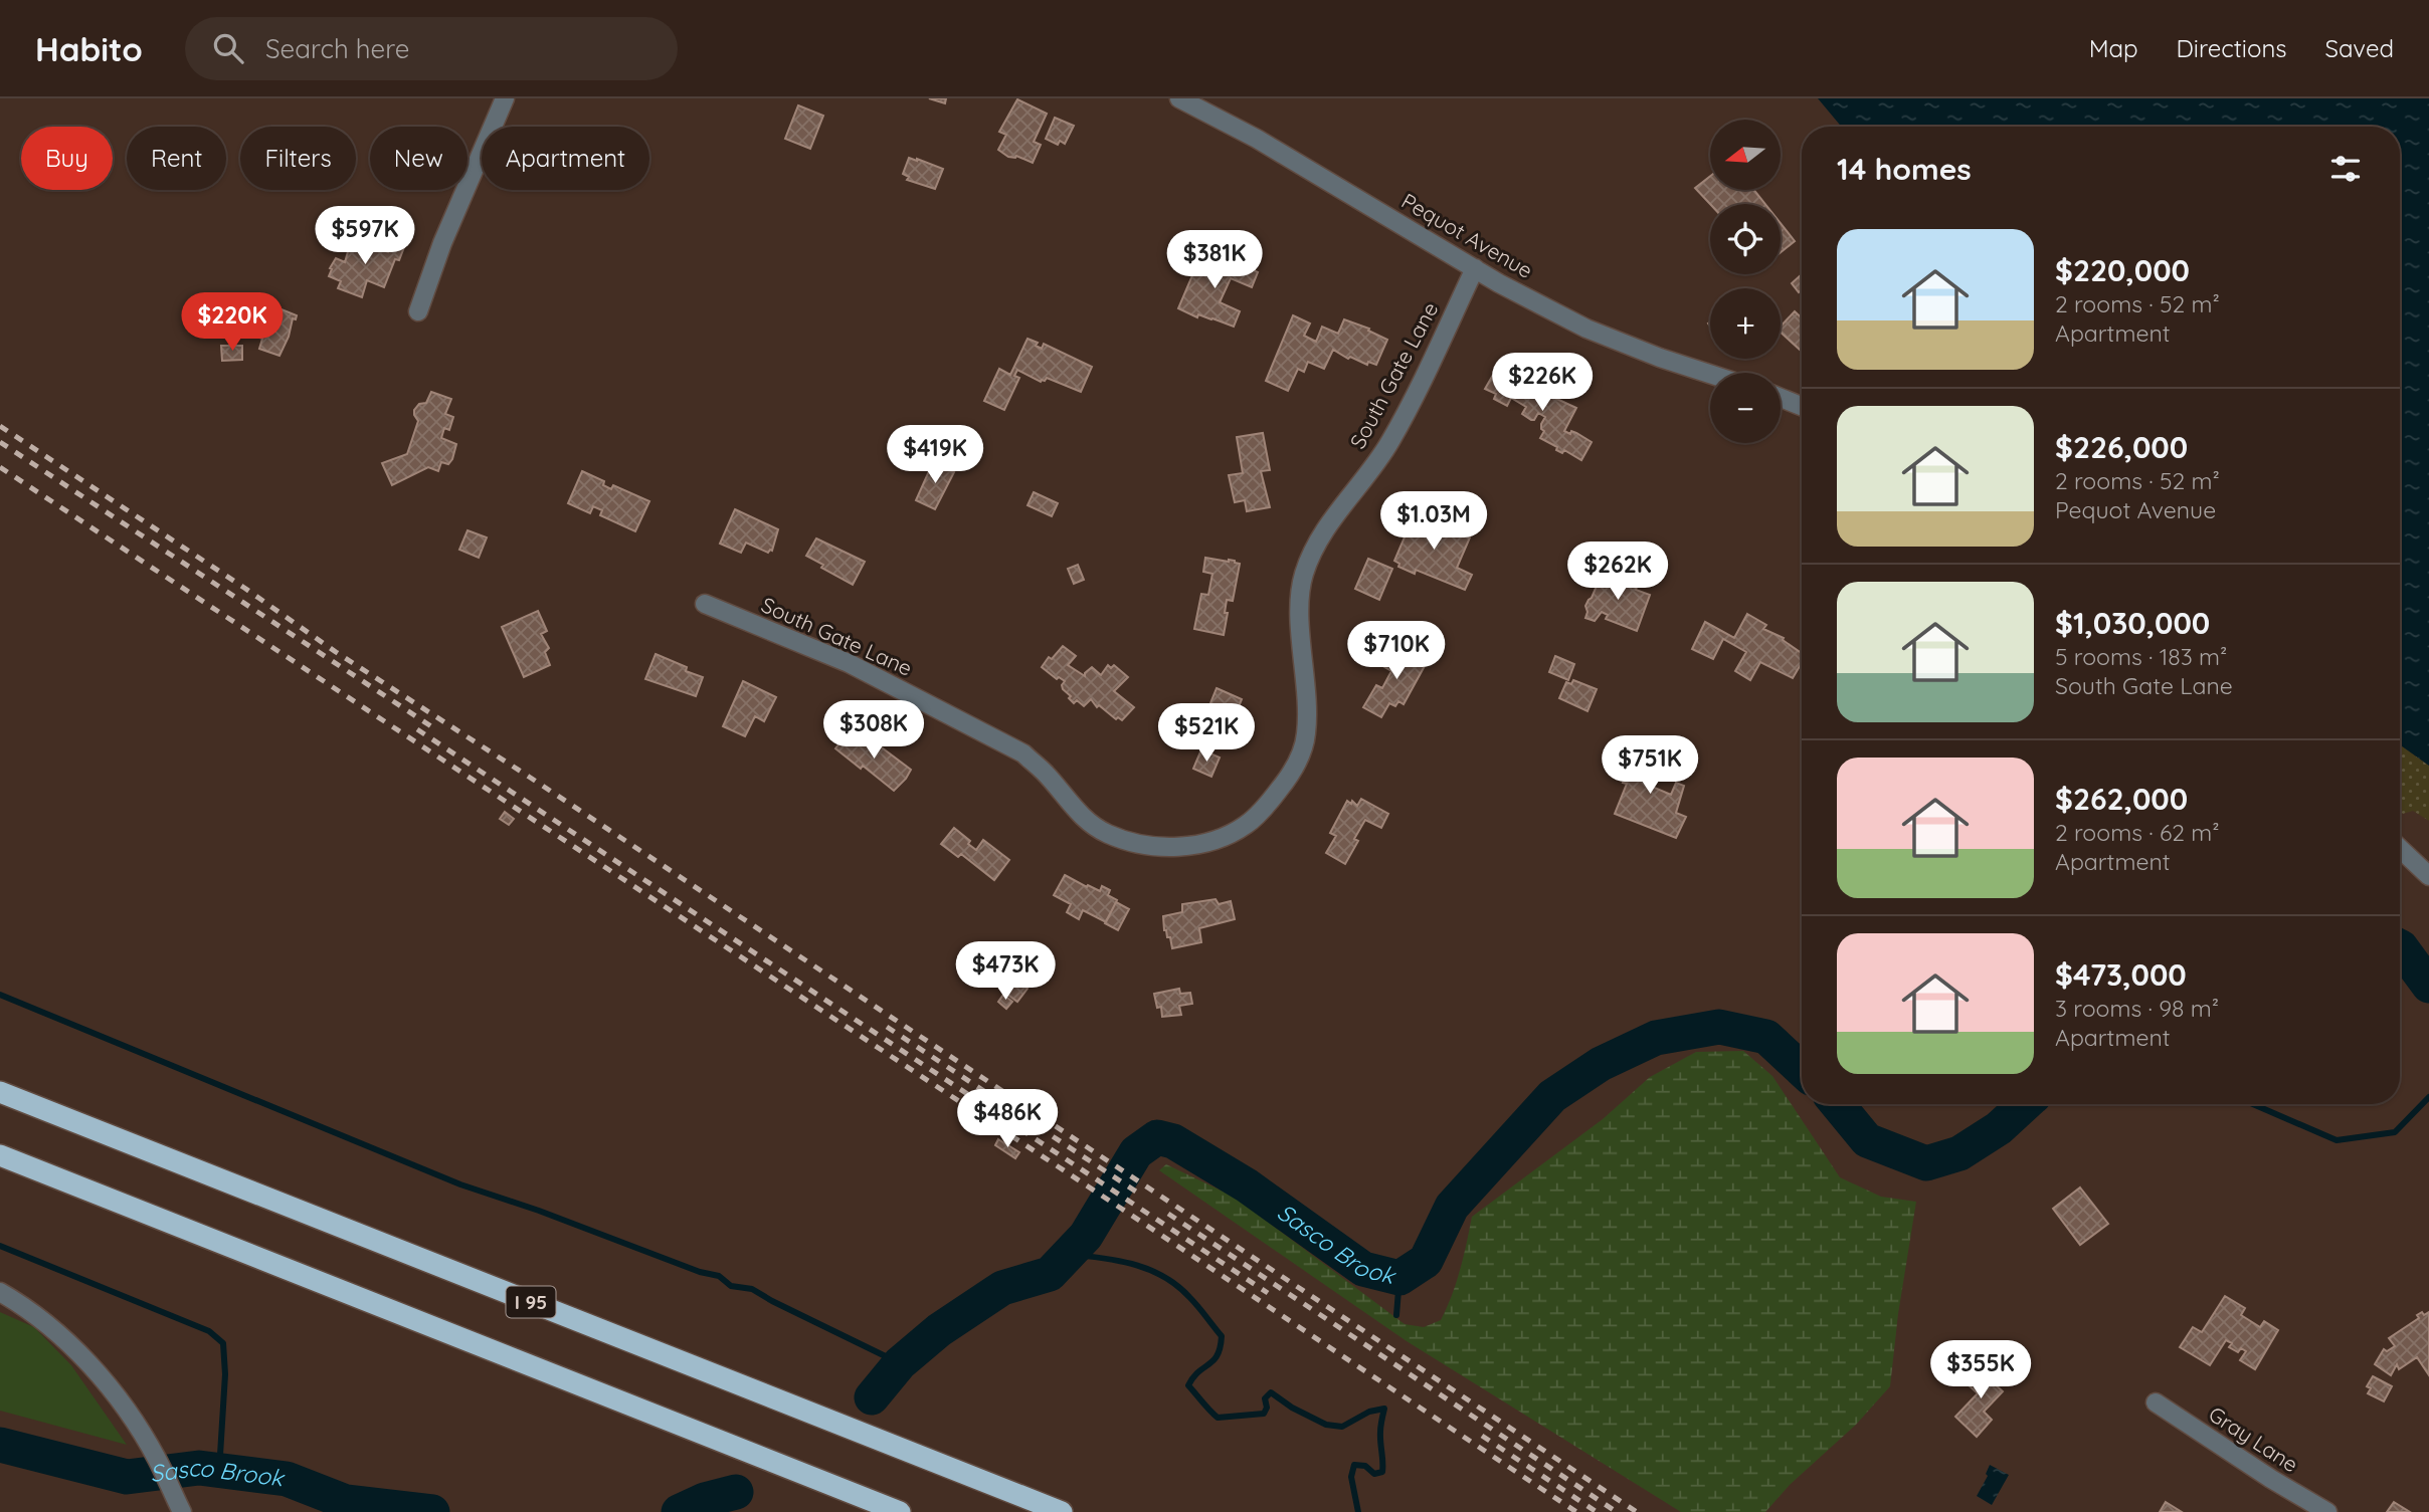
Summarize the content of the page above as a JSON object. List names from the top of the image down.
{
  "streets": {
    "highway": ["I 95"],
    "street": ["Pequot Avenue", "South Gate Lane", "Gray Lane"]
  },
  "crossings": [
    ["Pequot Avenue", "South Gate Lane"]
  ],
  "water": ["Sasco Brook"],
  "north": "left",
  "page": {
    "header": "Habito",
    "search": "Search here",
    "nav": ["Map", "Directions", "Saved"],
    "map_buttons": ["+", "−"],
    "chip": [
      "Buy",
      "Rent",
      "Filters",
      "New",
      "Apartment"
    ],
    "heading": "14 homes",
    "price": [
      "$597K",
      "$381K",
      "$220K",
      "$226K",
      "$419K",
      "$1.03M",
      "$262K",
      "$710K",
      "$308K",
      "$521K",
      "$751K",
      "$473K",
      "$486K",
      "$355K"
    ],
    "list": [
      {
        "name": "$220,000",
        "note": "2 rooms · 52 m² · Apartment"
      },
      {
        "name": "$226,000",
        "note": "2 rooms · 52 m² · Pequot Avenue"
      },
      {
        "name": "$1,030,000",
        "note": "5 rooms · 183 m² · South Gate Lane"
      },
      {
        "name": "$262,000",
        "note": "2 rooms · 62 m² · Apartment"
      },
      {
        "name": "$473,000",
        "note": "3 rooms · 98 m² · Apartment"
      }
    ]
  }
}
